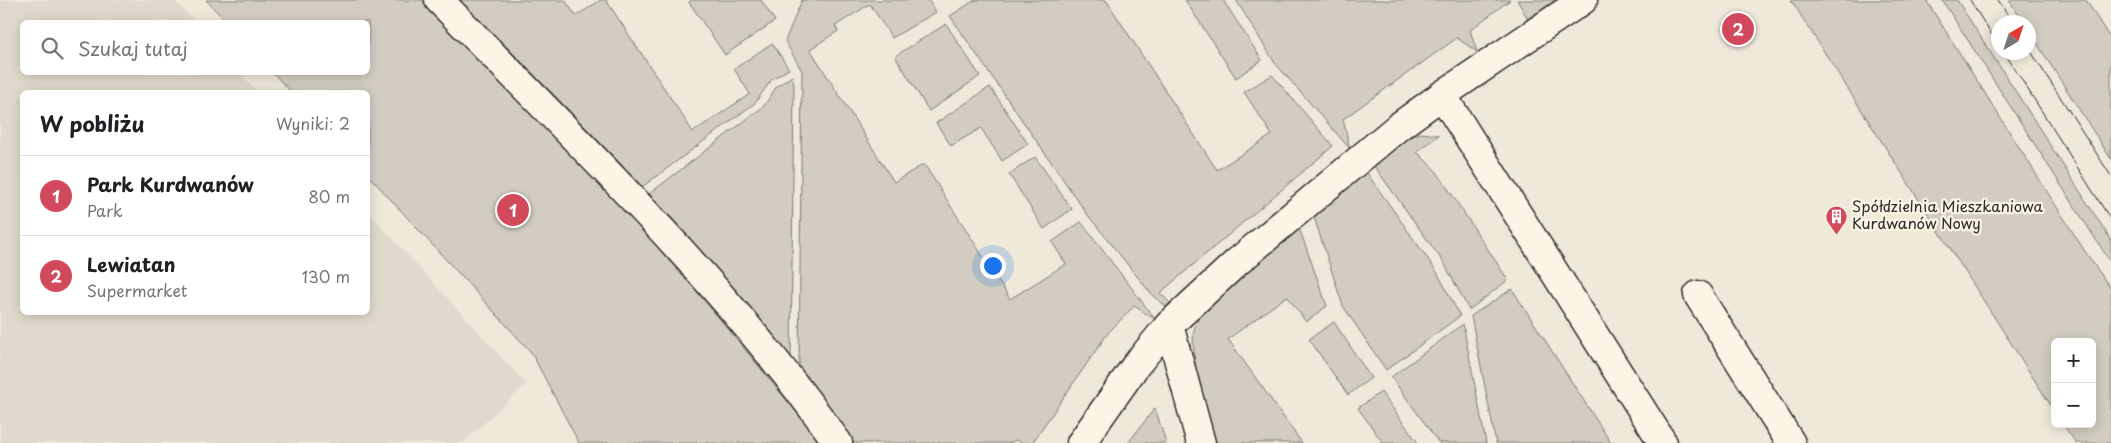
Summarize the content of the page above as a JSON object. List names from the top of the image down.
{
  "places": {
    "building": ["Spółdzielnia Mieszkaniowa Kurdwanów Nowy"]
  },
  "north": "top right",
  "page": {
    "pins": ["2", "1"],
    "search": "Szukaj tutaj",
    "heading": ["W pobliżu", "Wyniki: 2"],
    "list": [
      {
        "mark": "1",
        "name": "Park Kurdwanów",
        "note": "Park",
        "value": "80 m"
      },
      {
        "mark": "2",
        "name": "Lewiatan",
        "note": "Supermarket",
        "value": "130 m"
      }
    ],
    "map_buttons": ["+", "−"]
  }
}
